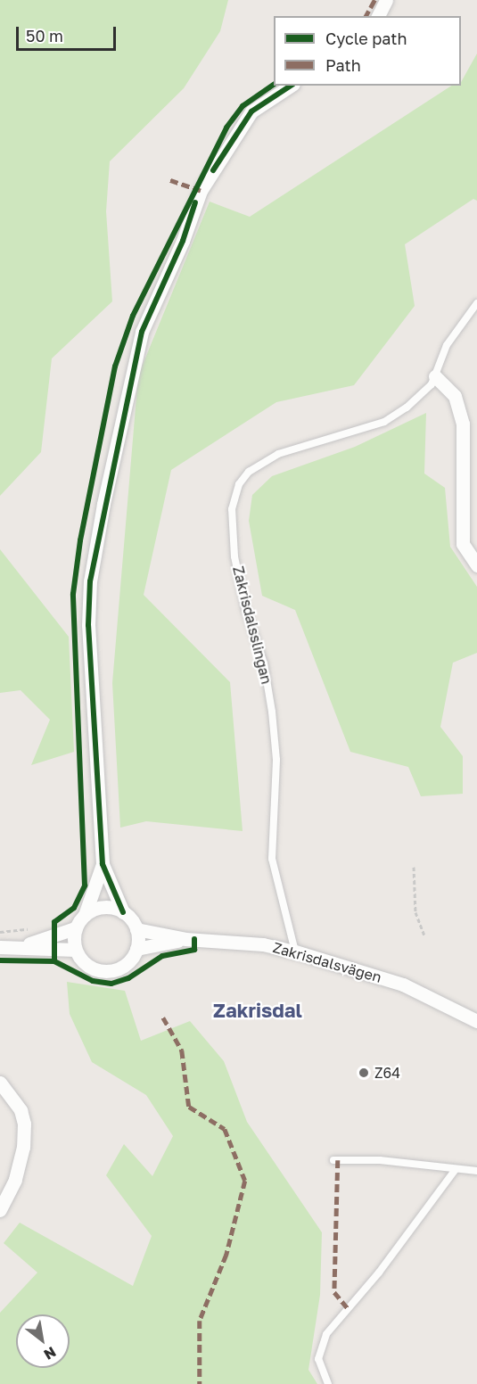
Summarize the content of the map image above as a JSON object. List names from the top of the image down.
{
  "streets": {
    "street": ["Zakrisdalsvägen"],
    "lane": ["Zakrisdalsslingan"]
  },
  "crossings": [
    ["Zakrisdalsslingan", "Zakrisdalsvägen"]
  ],
  "districts": ["Zakrisdal"],
  "places": ["Z64"],
  "legend": ["Cycle path", "Path"],
  "scale_bar": "50 m",
  "north": "bottom right"
}
